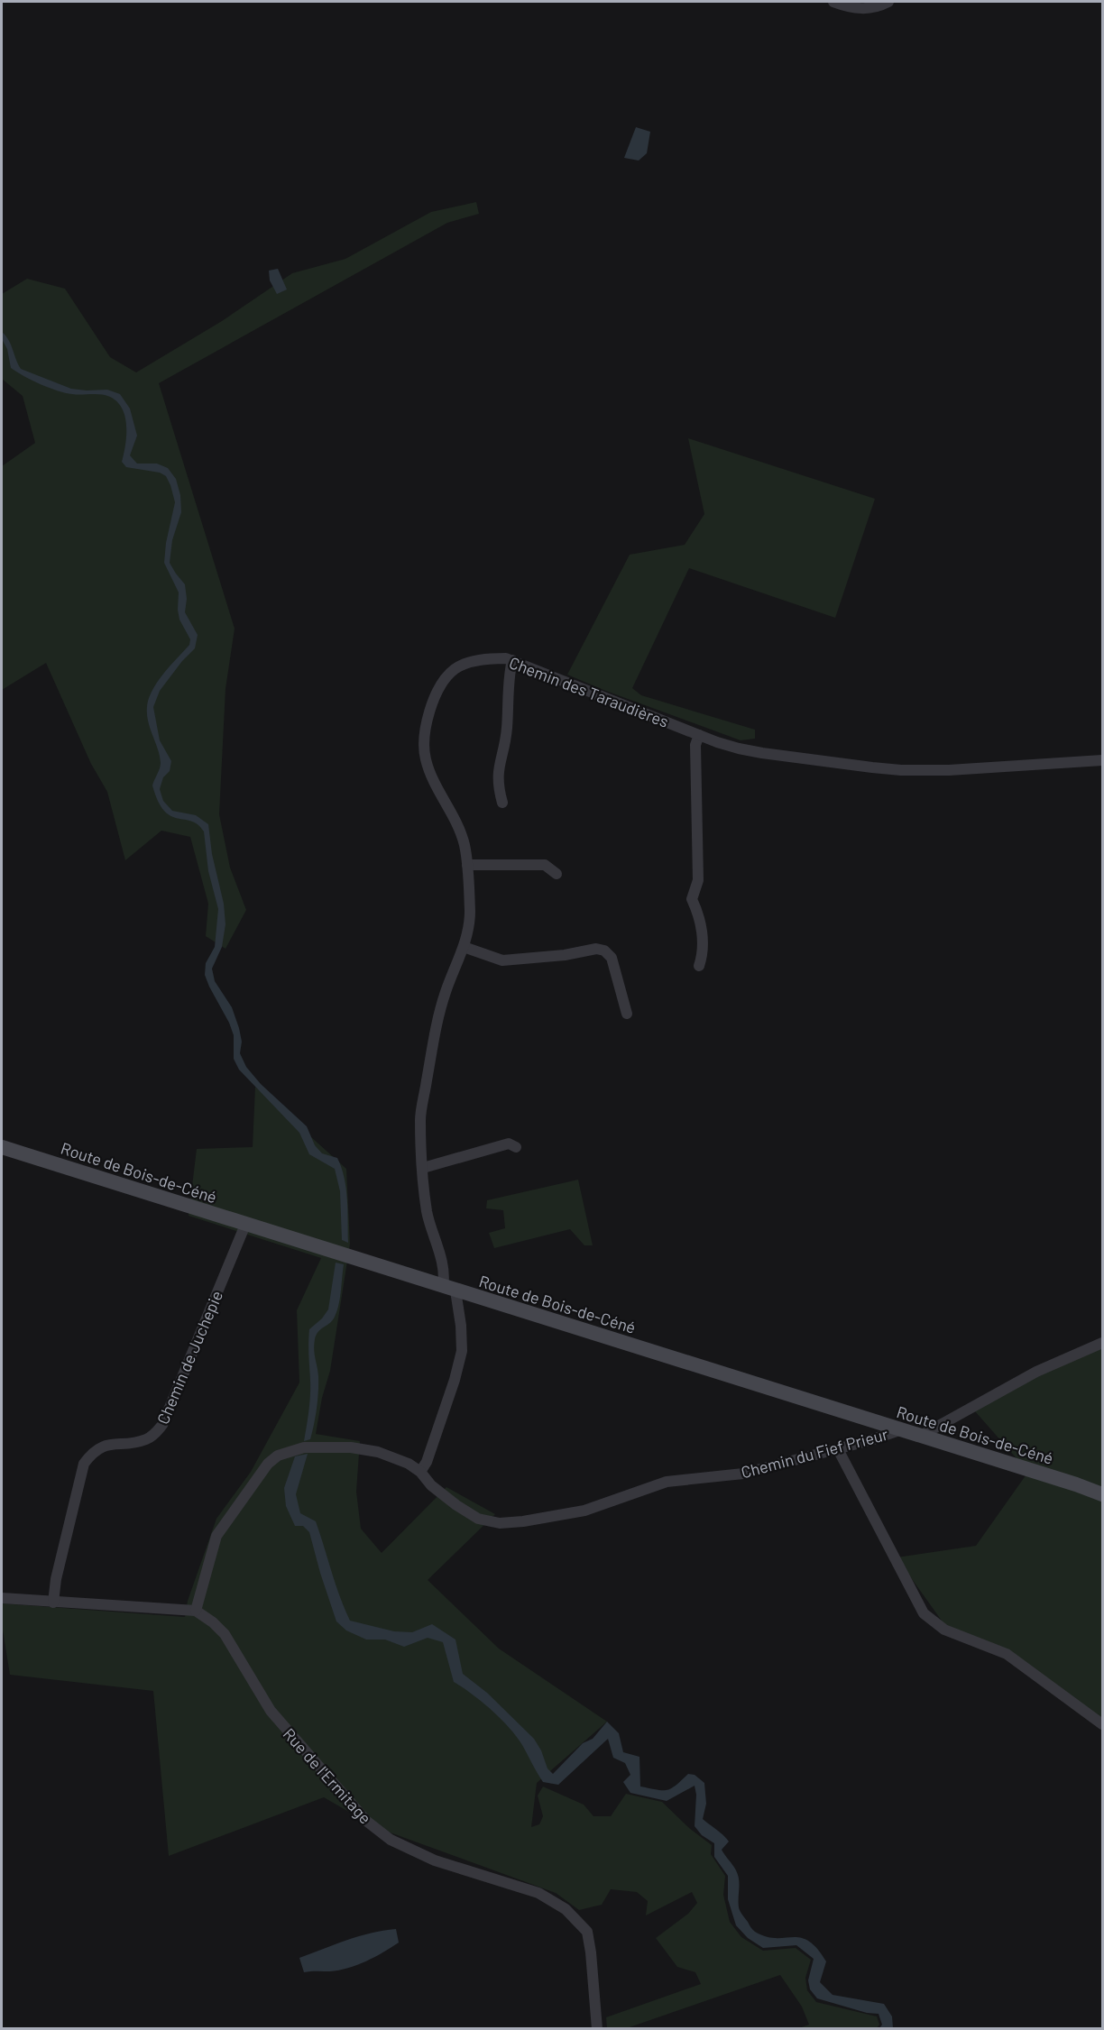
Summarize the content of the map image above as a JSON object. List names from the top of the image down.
{
  "streets": {
    "street": [
      "Chemin des Taraudières",
      "Route de Bois-de-Céné",
      "Chemin de Juchepie",
      "Chemin du Fief Prieur",
      "Rue de l'Ermitage"
    ]
  },
  "crossings": [
    ["Chemin des Taraudières", "Route de Bois-de-Céné"],
    ["Chemin des Taraudières", "Chemin du Fief Prieur"],
    ["Route de Bois-de-Céné", "Chemin de Juchepie"],
    ["Route de Bois-de-Céné", "Chemin du Fief Prieur"],
    ["Chemin du Fief Prieur", "Rue de l'Ermitage"]
  ]
}
